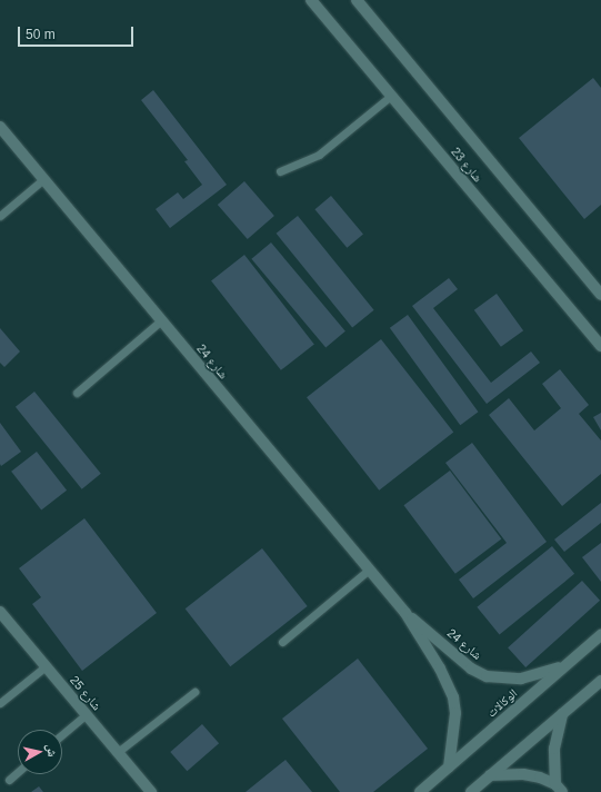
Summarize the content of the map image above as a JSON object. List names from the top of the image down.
{
  "streets": {
    "street": [
      "شارع 23",
      "شارع 24",
      "شارع 25",
      "الوكالات"
    ]
  },
  "crossings": [
    ["شارع 24", "الوكالات"]
  ],
  "scale_bar": "50 m",
  "north": "right"
}
